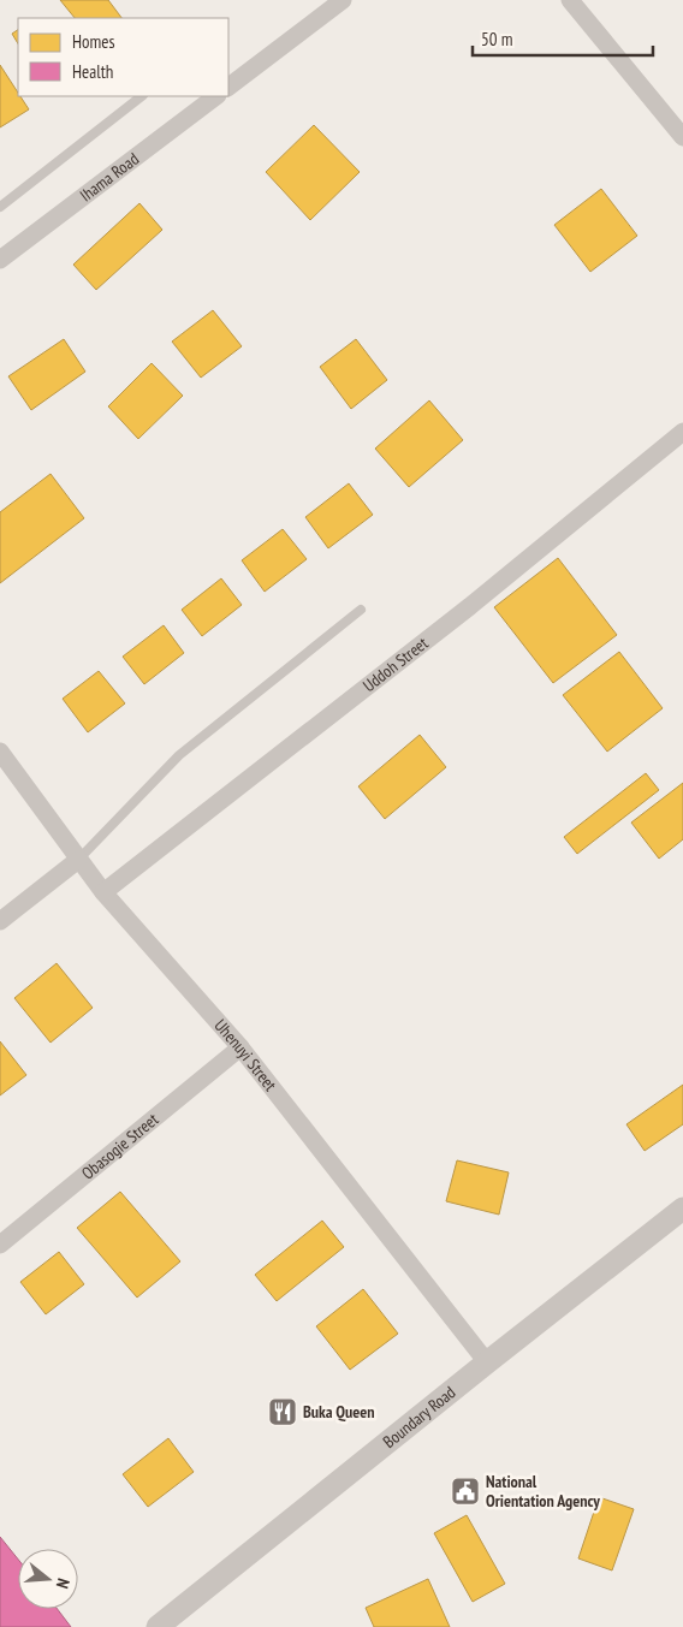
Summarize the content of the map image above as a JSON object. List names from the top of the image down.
{
  "streets": {
    "street": [
      "Ihama Road",
      "Uddoh Street",
      "Uhenuyi Street",
      "Obasogie Street",
      "Boundary Road"
    ]
  },
  "crossings": [
    ["Uddoh Street", "Uhenuyi Street"],
    ["Uhenuyi Street", "Obasogie Street"],
    ["Uhenuyi Street", "Boundary Road"]
  ],
  "places": {
    "restaurant": ["Buka Queen"],
    "public building": ["National Orientation Agency"]
  },
  "legend": ["Homes", "Health"],
  "scale_bar": "50 m",
  "north": "right"
}
